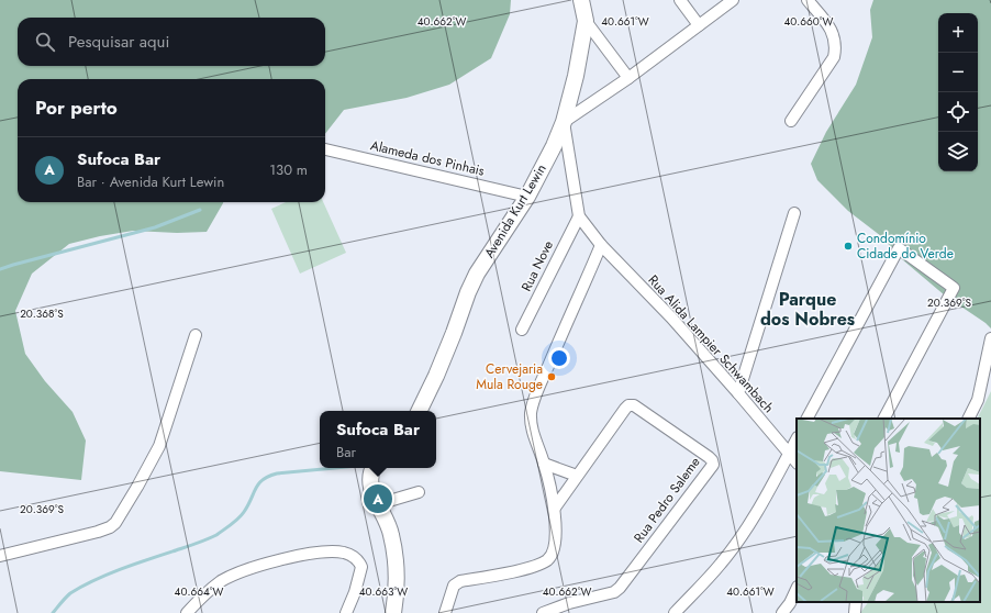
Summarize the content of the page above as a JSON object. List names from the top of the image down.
{
  "streets": {
    "main road": ["Avenida Kurt Lewin"],
    "street": [
      "Alameda dos Pinhais",
      "Rua Nove",
      "Rua Alida Lampier Schwambach",
      "Rua Pedro Saleme"
    ]
  },
  "crossings": [
    ["Alameda dos Pinhais", "Avenida Kurt Lewin"],
    ["Rua Nove", "Rua Alida Lampier Schwambach"]
  ],
  "districts": ["Parque dos Nobres"],
  "places": ["Condomínio Cidade do Verde", "Cervejaria Mula Rouge"],
  "page": {
    "map_buttons": ["+", "−"],
    "search": "Pesquisar aqui",
    "heading": "Por perto",
    "list": [
      {
        "mark": "A",
        "name": "Sufoca Bar",
        "note": "Bar · Avenida Kurt Lewin",
        "value": "130 m"
      }
    ],
    "popup": ["Sufoca Bar", "Bar"],
    "pins": "A"
  },
  "coordinates": [
    "40.662°W",
    "40.661°W",
    "40.660°W",
    "20.369°S",
    "20.368°S",
    "40.664°W",
    "40.663°W"
  ]
}
